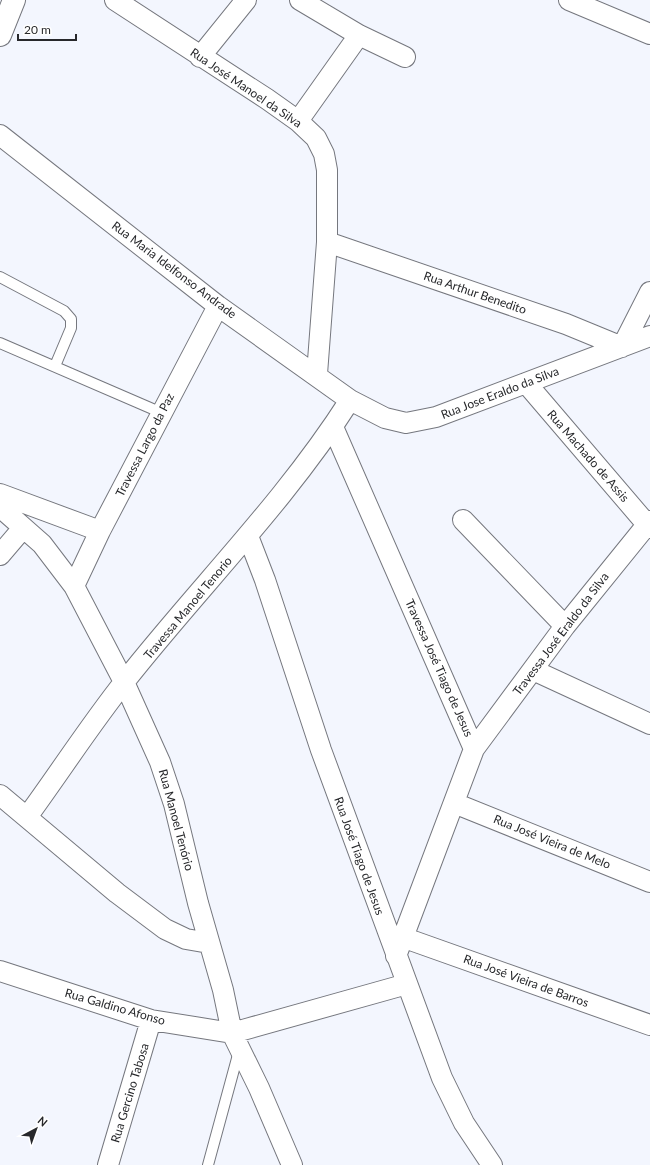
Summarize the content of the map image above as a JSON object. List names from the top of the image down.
{
  "streets": {
    "street": [
      "Rua José Manoel da Silva",
      "Rua Maria Idelfonso Andrade",
      "Rua Arthur Benedito",
      "Rua Jose Eraldo da Silva",
      "Travessa Largo da Paz",
      "Rua Machado de Assis",
      "Travessa Manoel Tenorio",
      "Travessa José Eraldo da Silva",
      "Travessa José Tiago de Jesus",
      "Rua Manoel Tenório",
      "Rua José Vieira de Melo",
      "Rua José Tiago de Jesus",
      "Rua José Vieira de Barros",
      "Rua Galdino Afonso",
      "Rua Gercino Tabosa"
    ]
  },
  "crossings": [
    ["Rua José Manoel da Silva", "Rua Maria Idelfonso Andrade"],
    ["Rua José Manoel da Silva", "Rua Arthur Benedito"],
    ["Rua Maria Idelfonso Andrade", "Rua Jose Eraldo da Silva"],
    ["Rua Maria Idelfonso Andrade", "Travessa Largo da Paz"],
    ["Rua Maria Idelfonso Andrade", "Travessa Manoel Tenorio"],
    ["Rua Arthur Benedito", "Rua Jose Eraldo da Silva"],
    ["Rua Jose Eraldo da Silva", "Rua Machado de Assis"],
    ["Rua Jose Eraldo da Silva", "Travessa Manoel Tenorio"],
    ["Travessa Largo da Paz", "Rua Manoel Tenório"],
    ["Rua Machado de Assis", "Travessa José Eraldo da Silva"],
    ["Travessa Manoel Tenorio", "Travessa José Tiago de Jesus"],
    ["Travessa Manoel Tenorio", "Rua Manoel Tenório"],
    ["Travessa Manoel Tenorio", "Rua José Tiago de Jesus"],
    ["Travessa José Eraldo da Silva", "Travessa José Tiago de Jesus"],
    ["Travessa José Tiago de Jesus", "Rua José Vieira de Melo"],
    ["Travessa José Tiago de Jesus", "Rua José Tiago de Jesus"],
    ["Travessa José Tiago de Jesus", "Rua José Vieira de Barros"],
    ["Rua Manoel Tenório", "Rua Galdino Afonso"],
    ["Rua Galdino Afonso", "Rua Gercino Tabosa"]
  ],
  "scale_bar": "20 m",
  "north": "top right"
}
